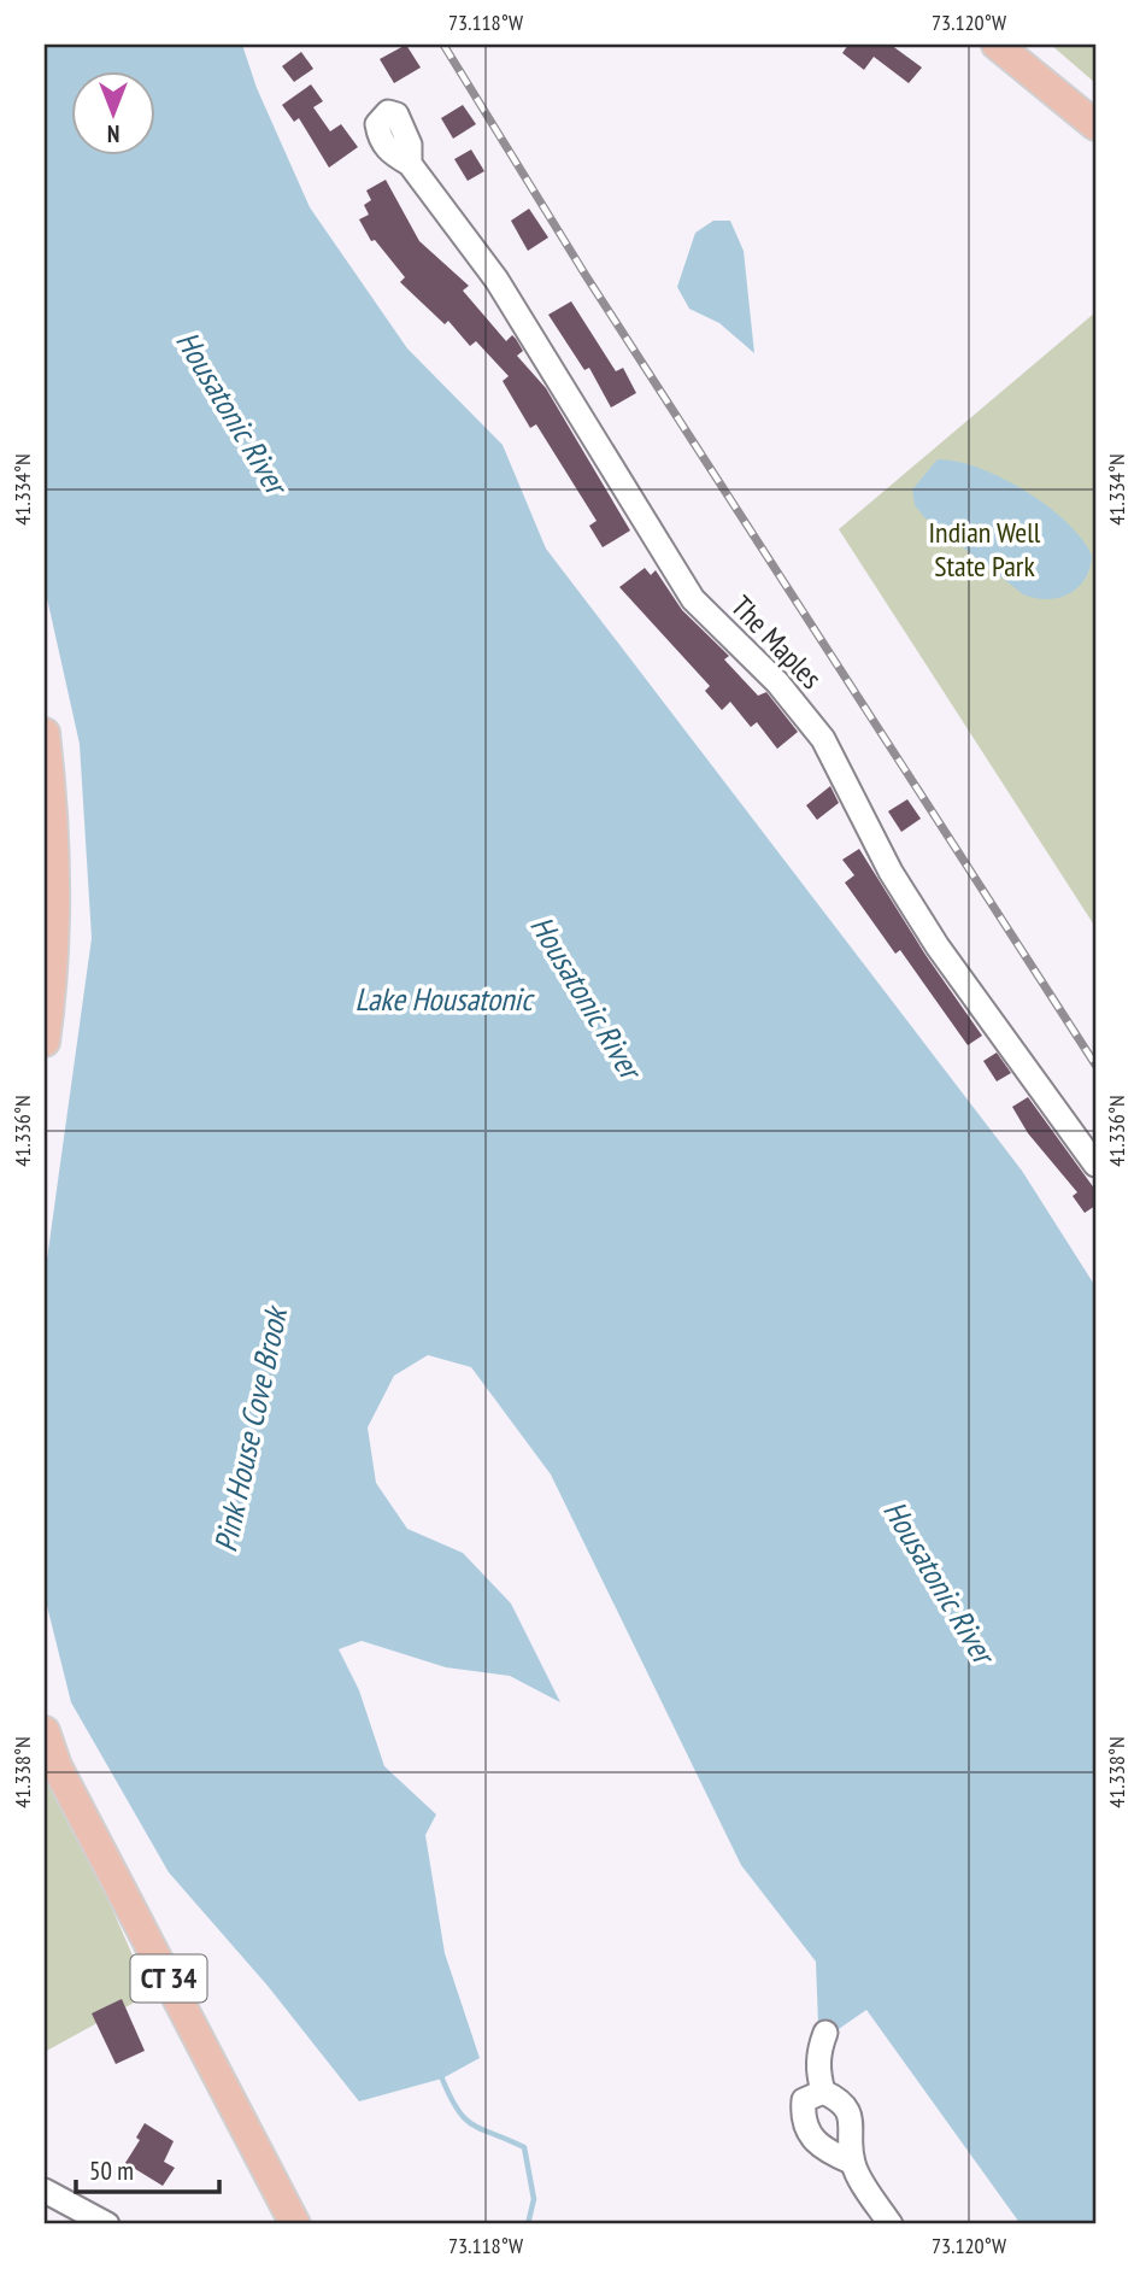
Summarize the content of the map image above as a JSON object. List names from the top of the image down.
{
  "streets": {
    "main road": ["CT 34"],
    "street": ["The Maples"]
  },
  "water": ["Housatonic River", "Lake Housatonic", "Pink House Cove Brook"],
  "parks": ["Indian Well State Park"],
  "scale_bar": "50 m",
  "north": "bottom",
  "coordinates": [
    "73.118°W",
    "73.120°W",
    "41.334°N",
    "41.336°N",
    "41.338°N"
  ]
}
